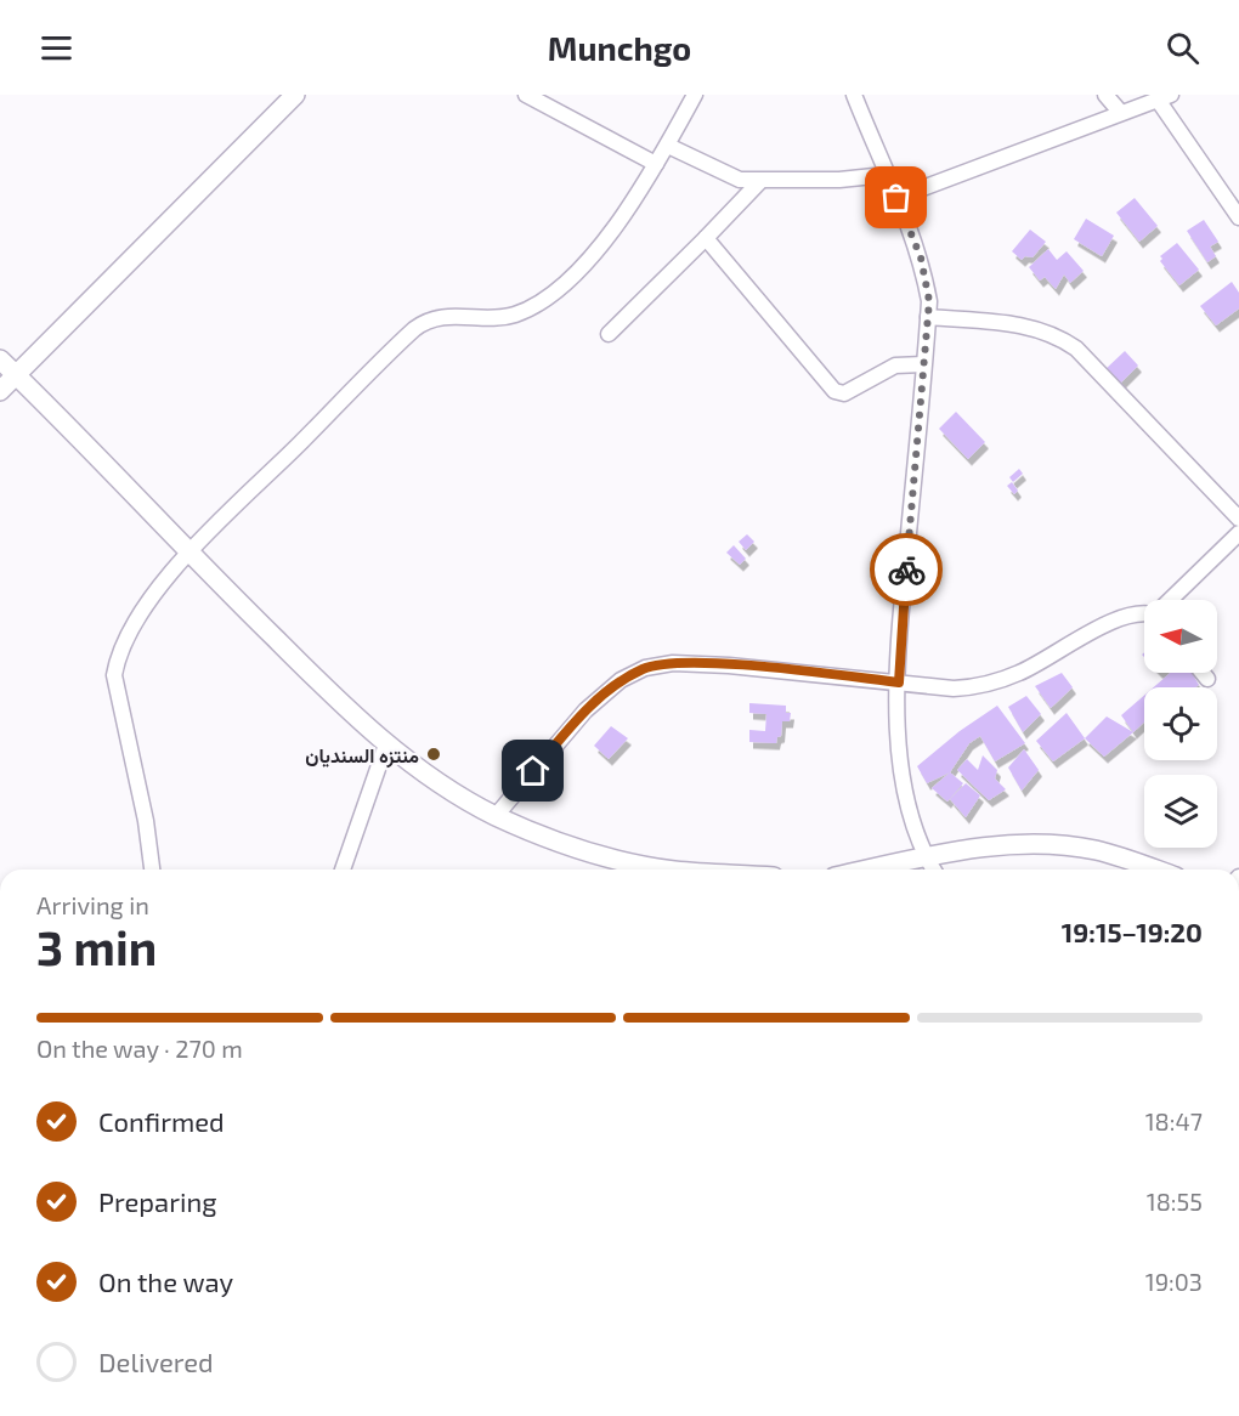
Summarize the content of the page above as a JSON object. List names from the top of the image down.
{
  "places": ["منتزه السنديان"],
  "north": "left",
  "page": {
    "header": "Munchgo",
    "heading": ["3 min", "Arriving in", "19:15–19:20"],
    "bar": "On the way · 270 m",
    "list": [
      ["Confirmed", "18:47"],
      ["Preparing", "18:55"],
      ["On the way", "19:03"],
      "Delivered"
    ]
  }
}
